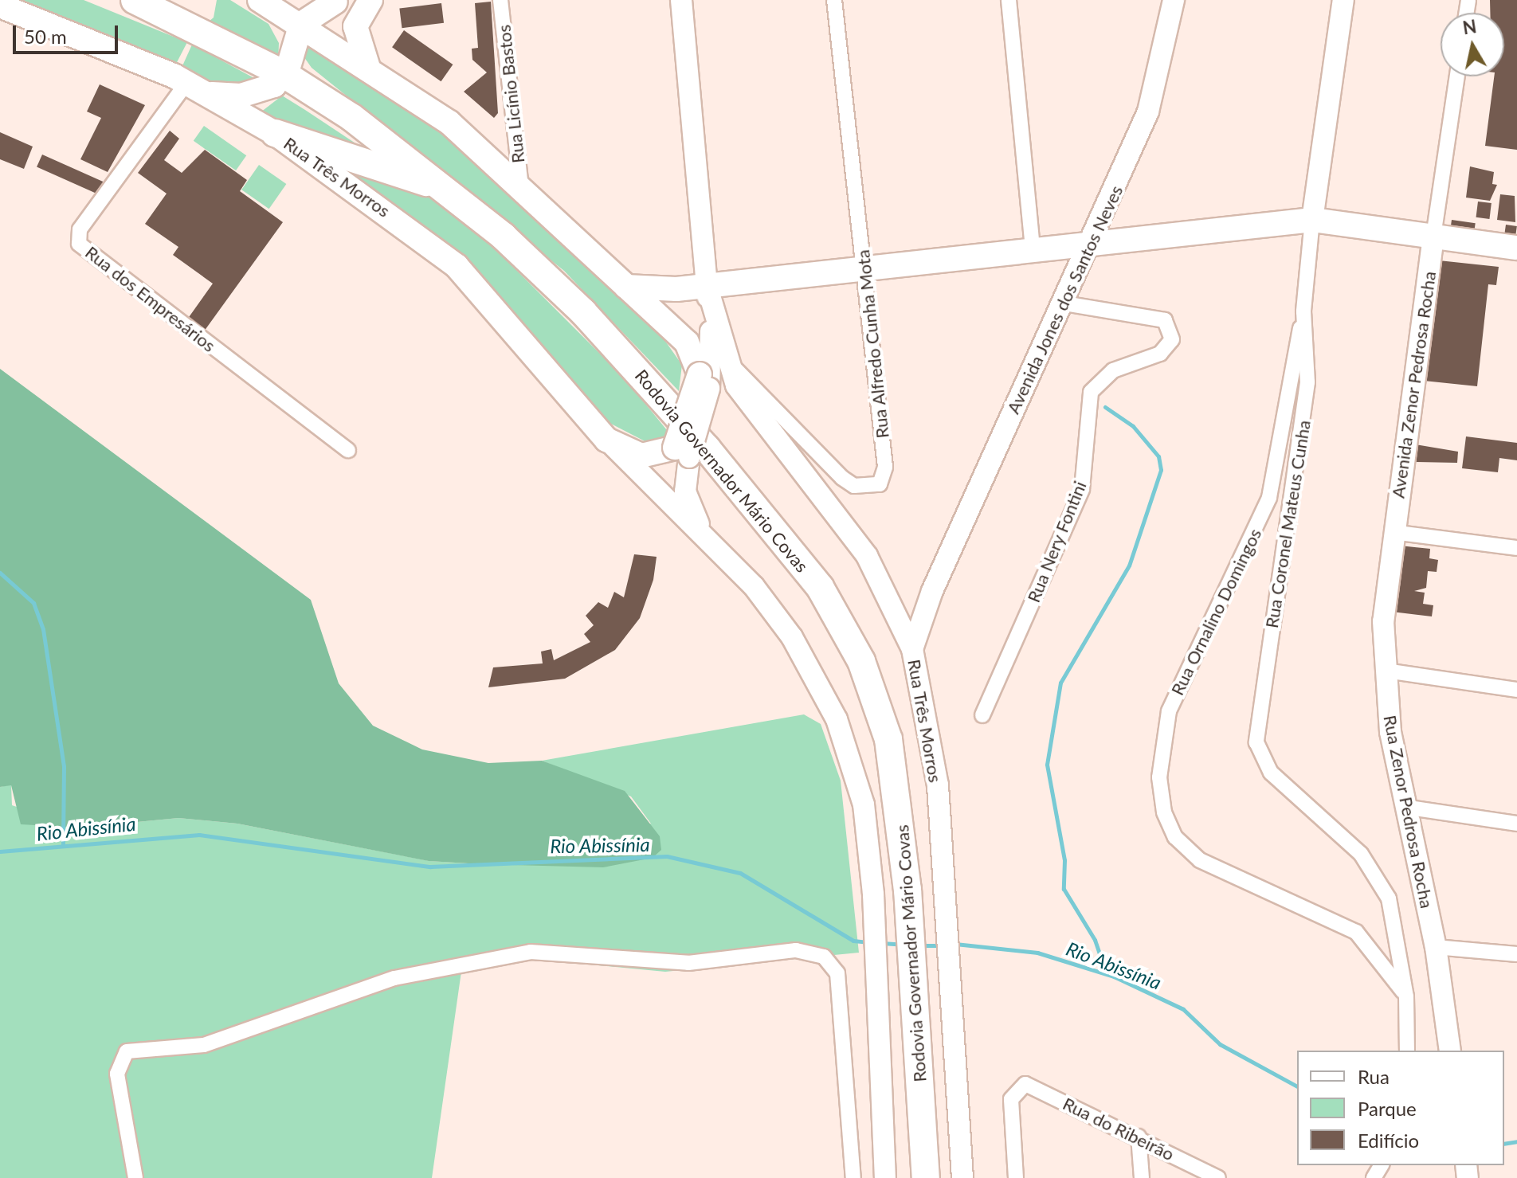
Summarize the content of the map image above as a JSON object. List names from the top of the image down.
{
  "streets": {
    "highway": ["Rodovia Governador Mário Covas"],
    "main road": [
      "Rua Três Morros",
      "Avenida Jones dos Santos Neves",
      "Avenida Zenor Pedrosa Rocha",
      "Rua Coronel Mateus Cunha",
      "Rua Zenor Pedrosa Rocha"
    ],
    "street": [
      "Rua Licínio Bastos",
      "Rua dos Empresários",
      "Rua Alfredo Cunha Mota",
      "Rua Nery Fontini",
      "Rua Ornalino Domingos",
      "Rua do Ribeirão"
    ]
  },
  "crossings": [
    ["Rua Três Morros", "Rua dos Empresários"],
    ["Rua Três Morros", "Avenida Jones dos Santos Neves"],
    ["Rua Três Morros", "Rua Alfredo Cunha Mota"],
    ["Avenida Jones dos Santos Neves", "Rua Nery Fontini"],
    ["Avenida Zenor Pedrosa Rocha", "Rua Zenor Pedrosa Rocha"],
    ["Rua Coronel Mateus Cunha", "Rua Ornalino Domingos"]
  ],
  "water": ["Rio Abissínia"],
  "legend": ["Rua", "Parque", "Edifício"],
  "scale_bar": "50 m",
  "north": "top"
}
